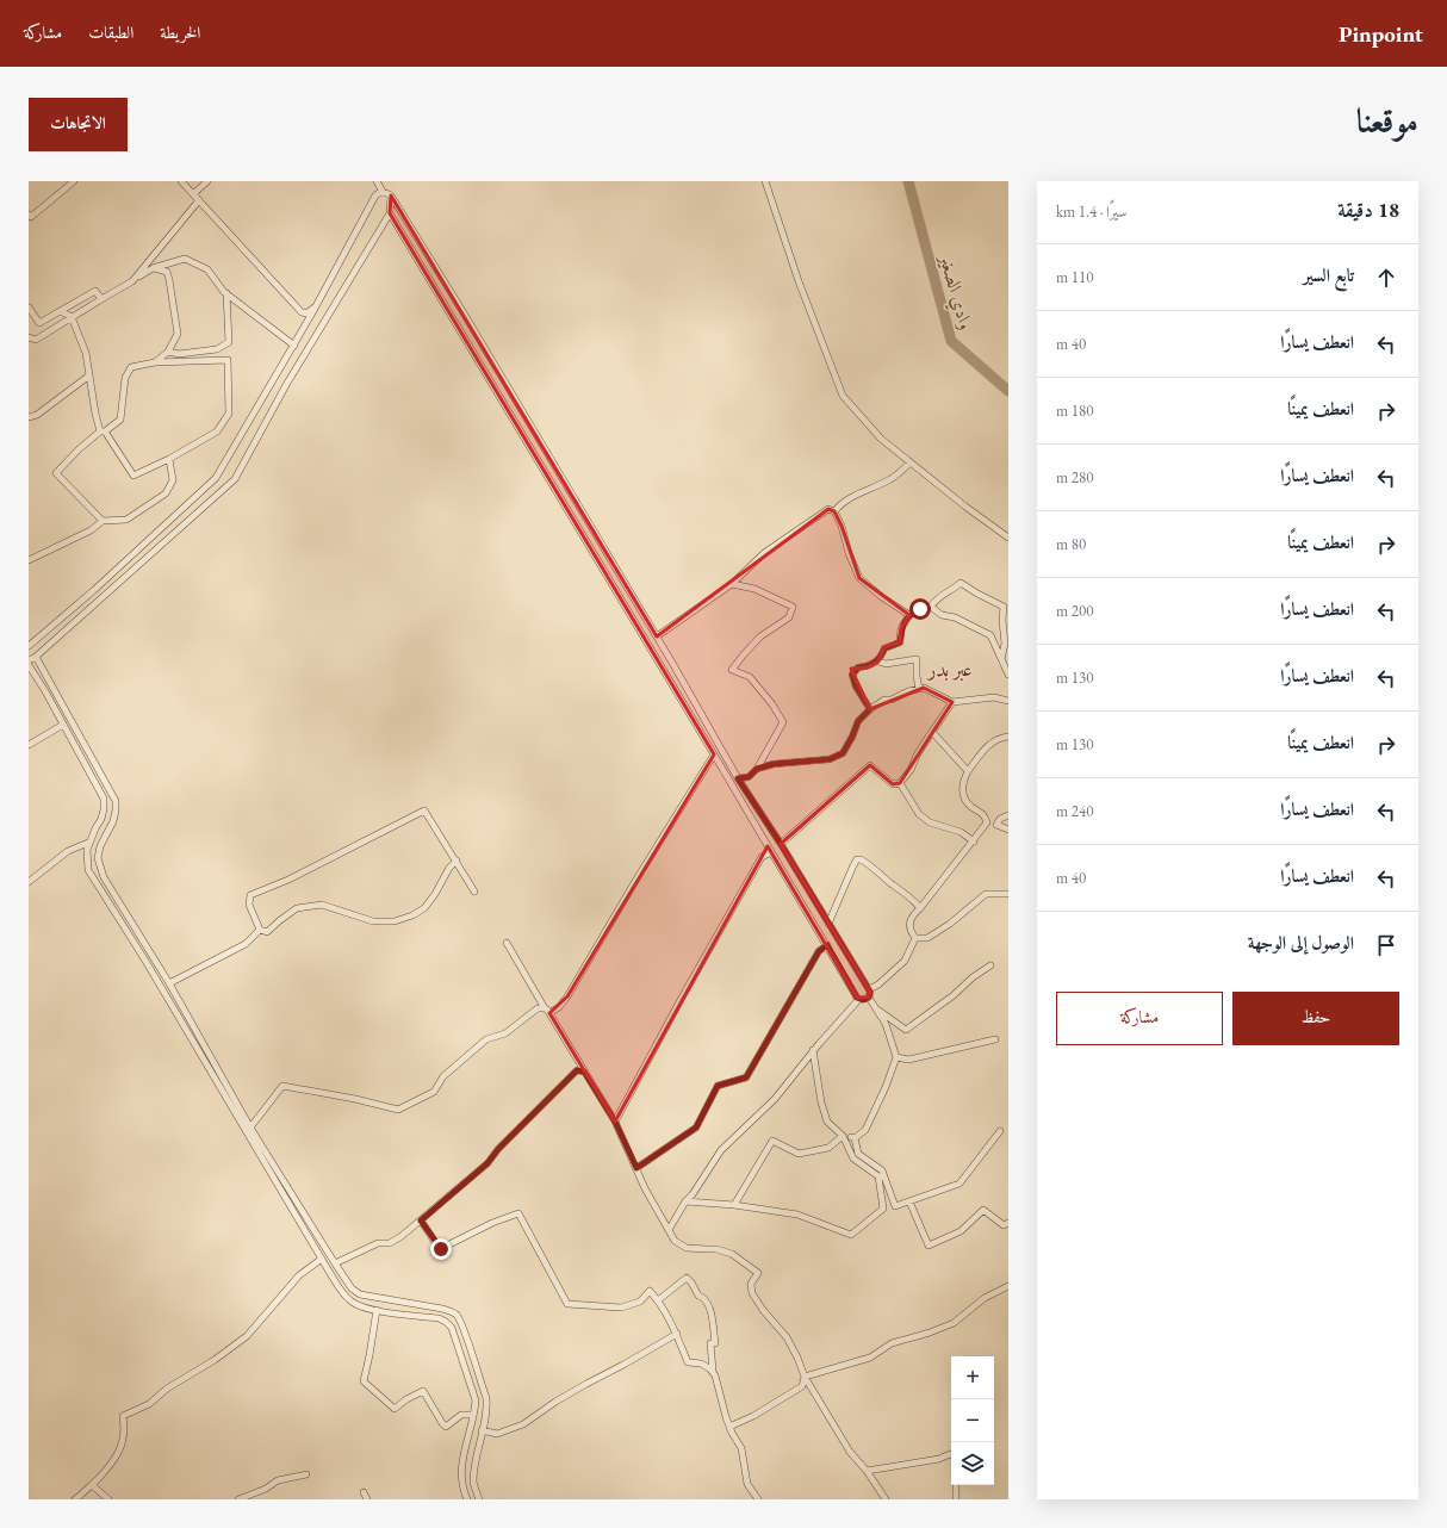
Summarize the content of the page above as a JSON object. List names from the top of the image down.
{
  "districts": ["عبر بدر"],
  "water": ["وادي الصغير"],
  "page": {
    "header": "Pinpoint",
    "nav": ["الخريطة", "الطبقات", "مشاركة"],
    "title": "موقعنا",
    "buttons": [
      "الاتجاهات",
      ["حفظ", "مشاركة"]
    ],
    "heading": ["18 دقيقة", "سيرًا · 1.4 km"],
    "list": [
      ["تابع السير", "110 m"],
      ["انعطف يسارًا", "40 m"],
      ["انعطف يمينًا", "180 m"],
      ["انعطف يسارًا", "280 m"],
      ["انعطف يمينًا", "80 m"],
      ["انعطف يسارًا", "200 m"],
      ["انعطف يسارًا", "130 m"],
      ["انعطف يمينًا", "130 m"],
      ["انعطف يسارًا", "240 m"],
      ["انعطف يسارًا", "40 m"],
      "الوصول إلى الوجهة"
    ],
    "map_buttons": ["+", "−"]
  }
}
